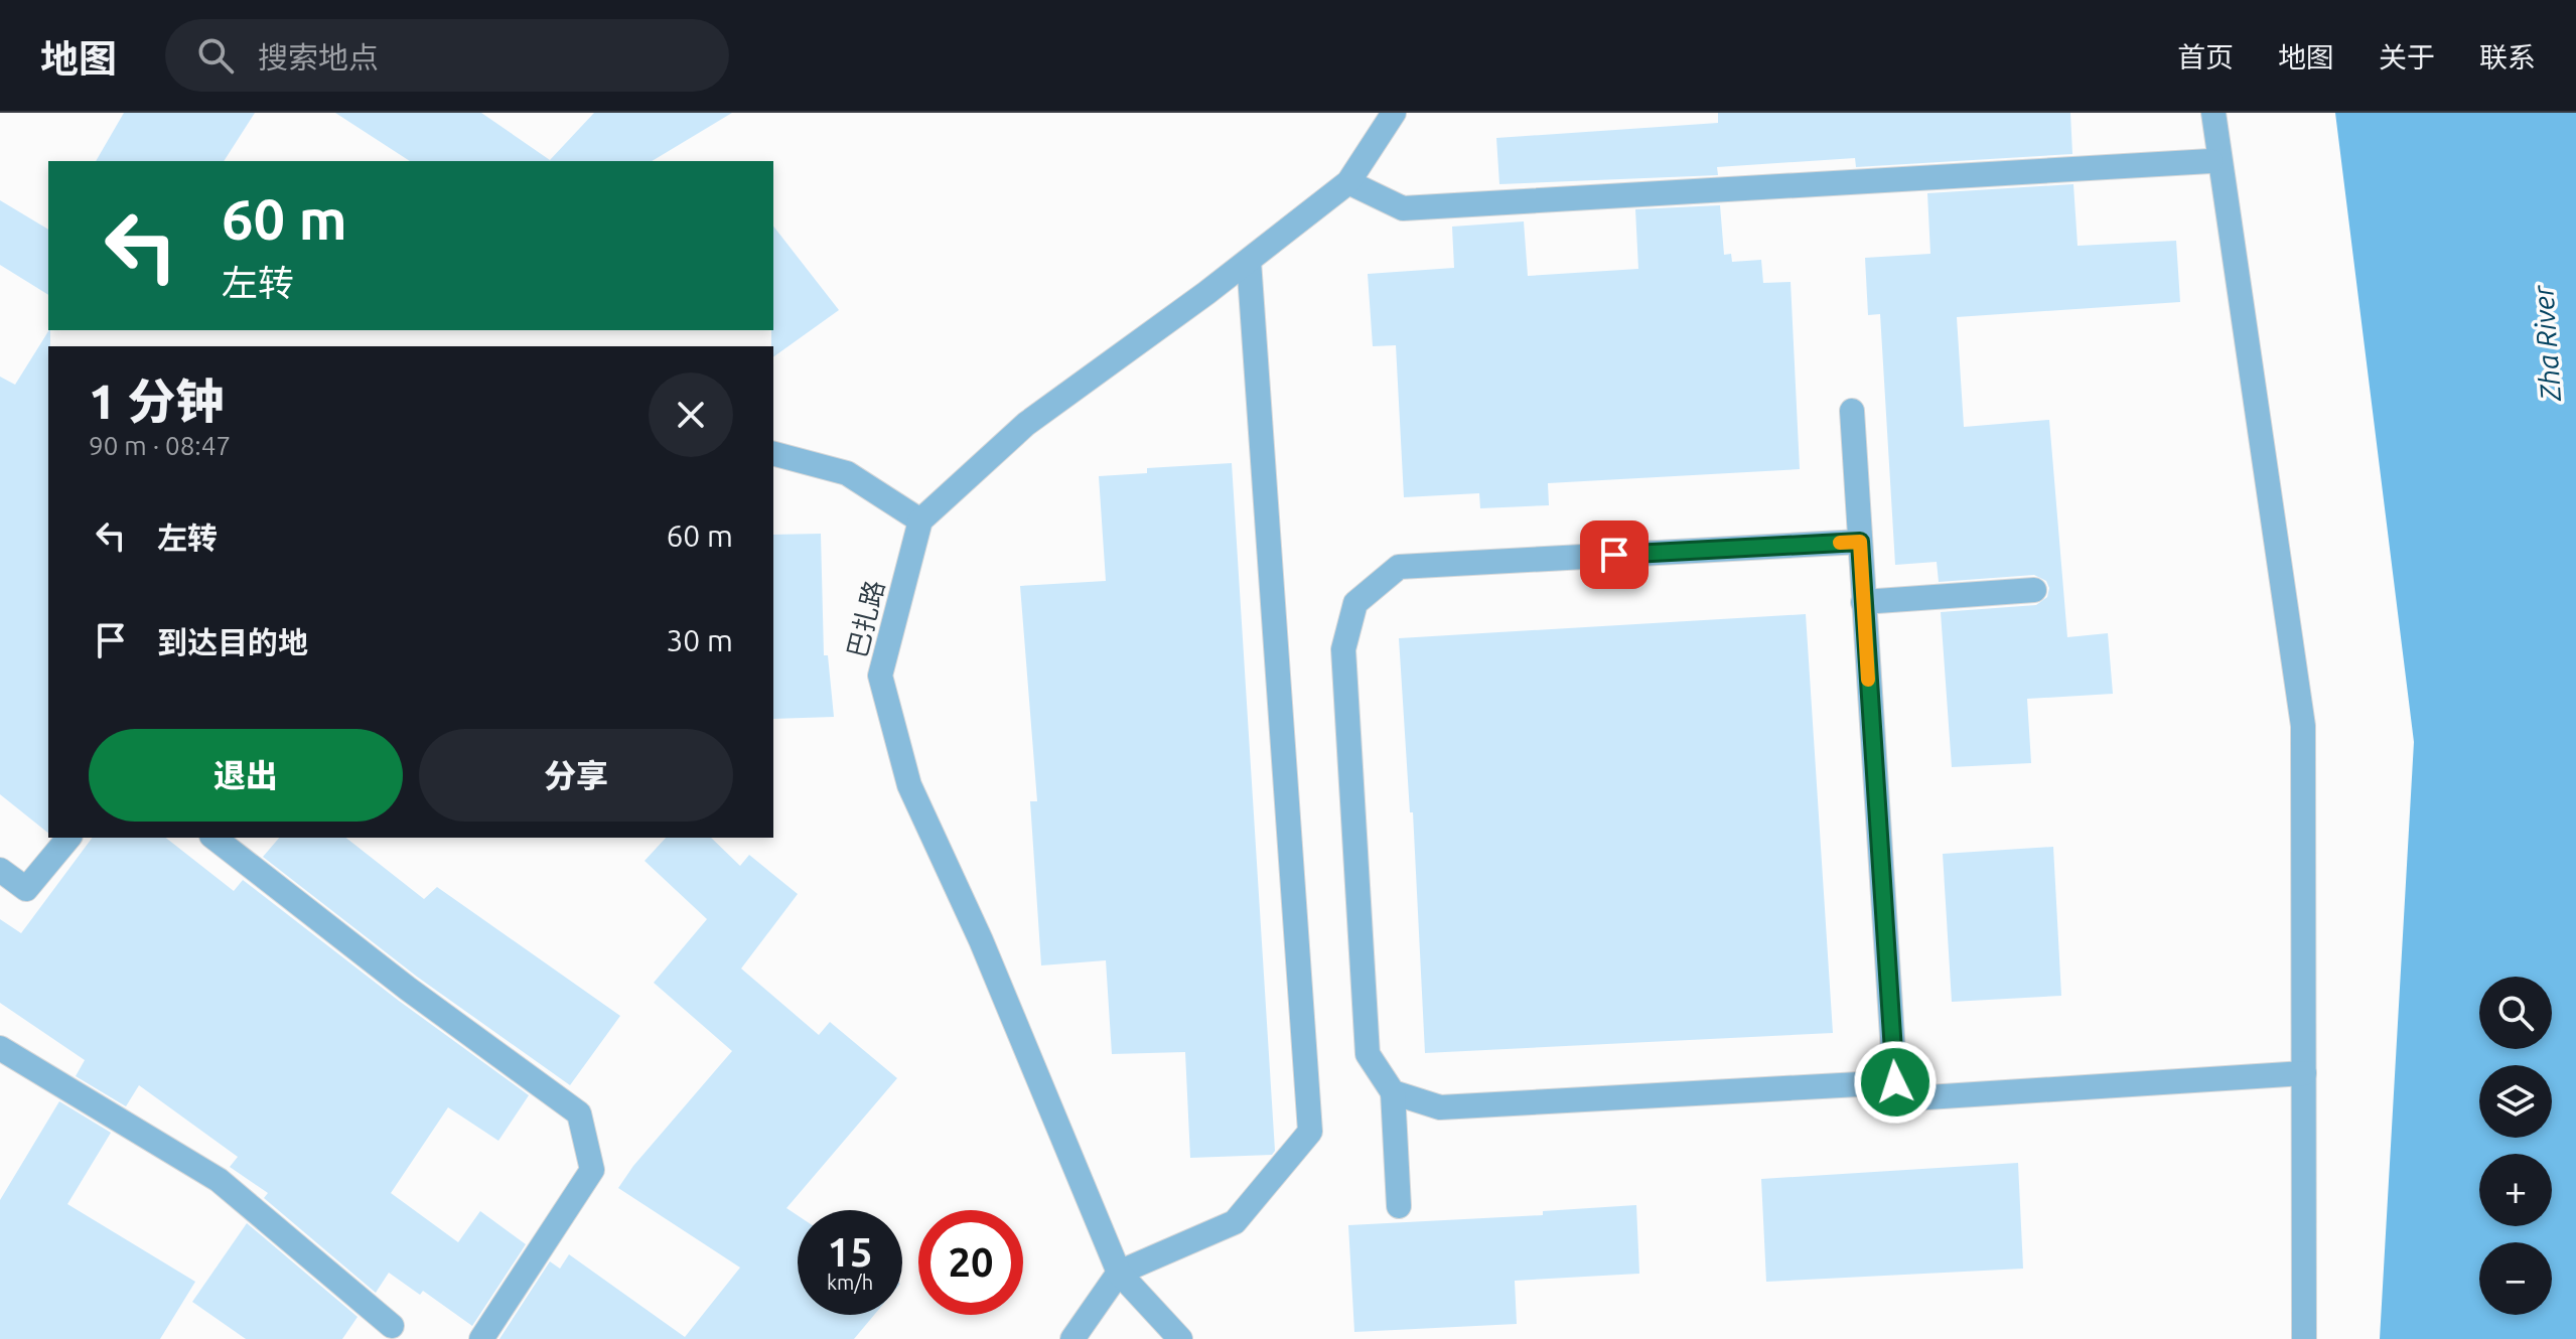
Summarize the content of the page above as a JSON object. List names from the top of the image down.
{
  "streets": {
    "street": ["巴扎路"]
  },
  "water": ["Zha River"],
  "page": {
    "header": "地图",
    "search": "搜索地点",
    "nav": [
      "首页",
      "地图",
      "关于",
      "联系"
    ],
    "turn": ["60 m", "左转"],
    "heading": ["1 分钟", "90 m · 08:47"],
    "list": [
      {
        "name": "左转",
        "value": "60 m"
      },
      {
        "name": "到达目的地",
        "value": "30 m"
      }
    ],
    "buttons": ["退出", "分享"],
    "map_buttons": ["+", "−"],
    "speed": "15 km/h",
    "limit": "20"
  }
}
